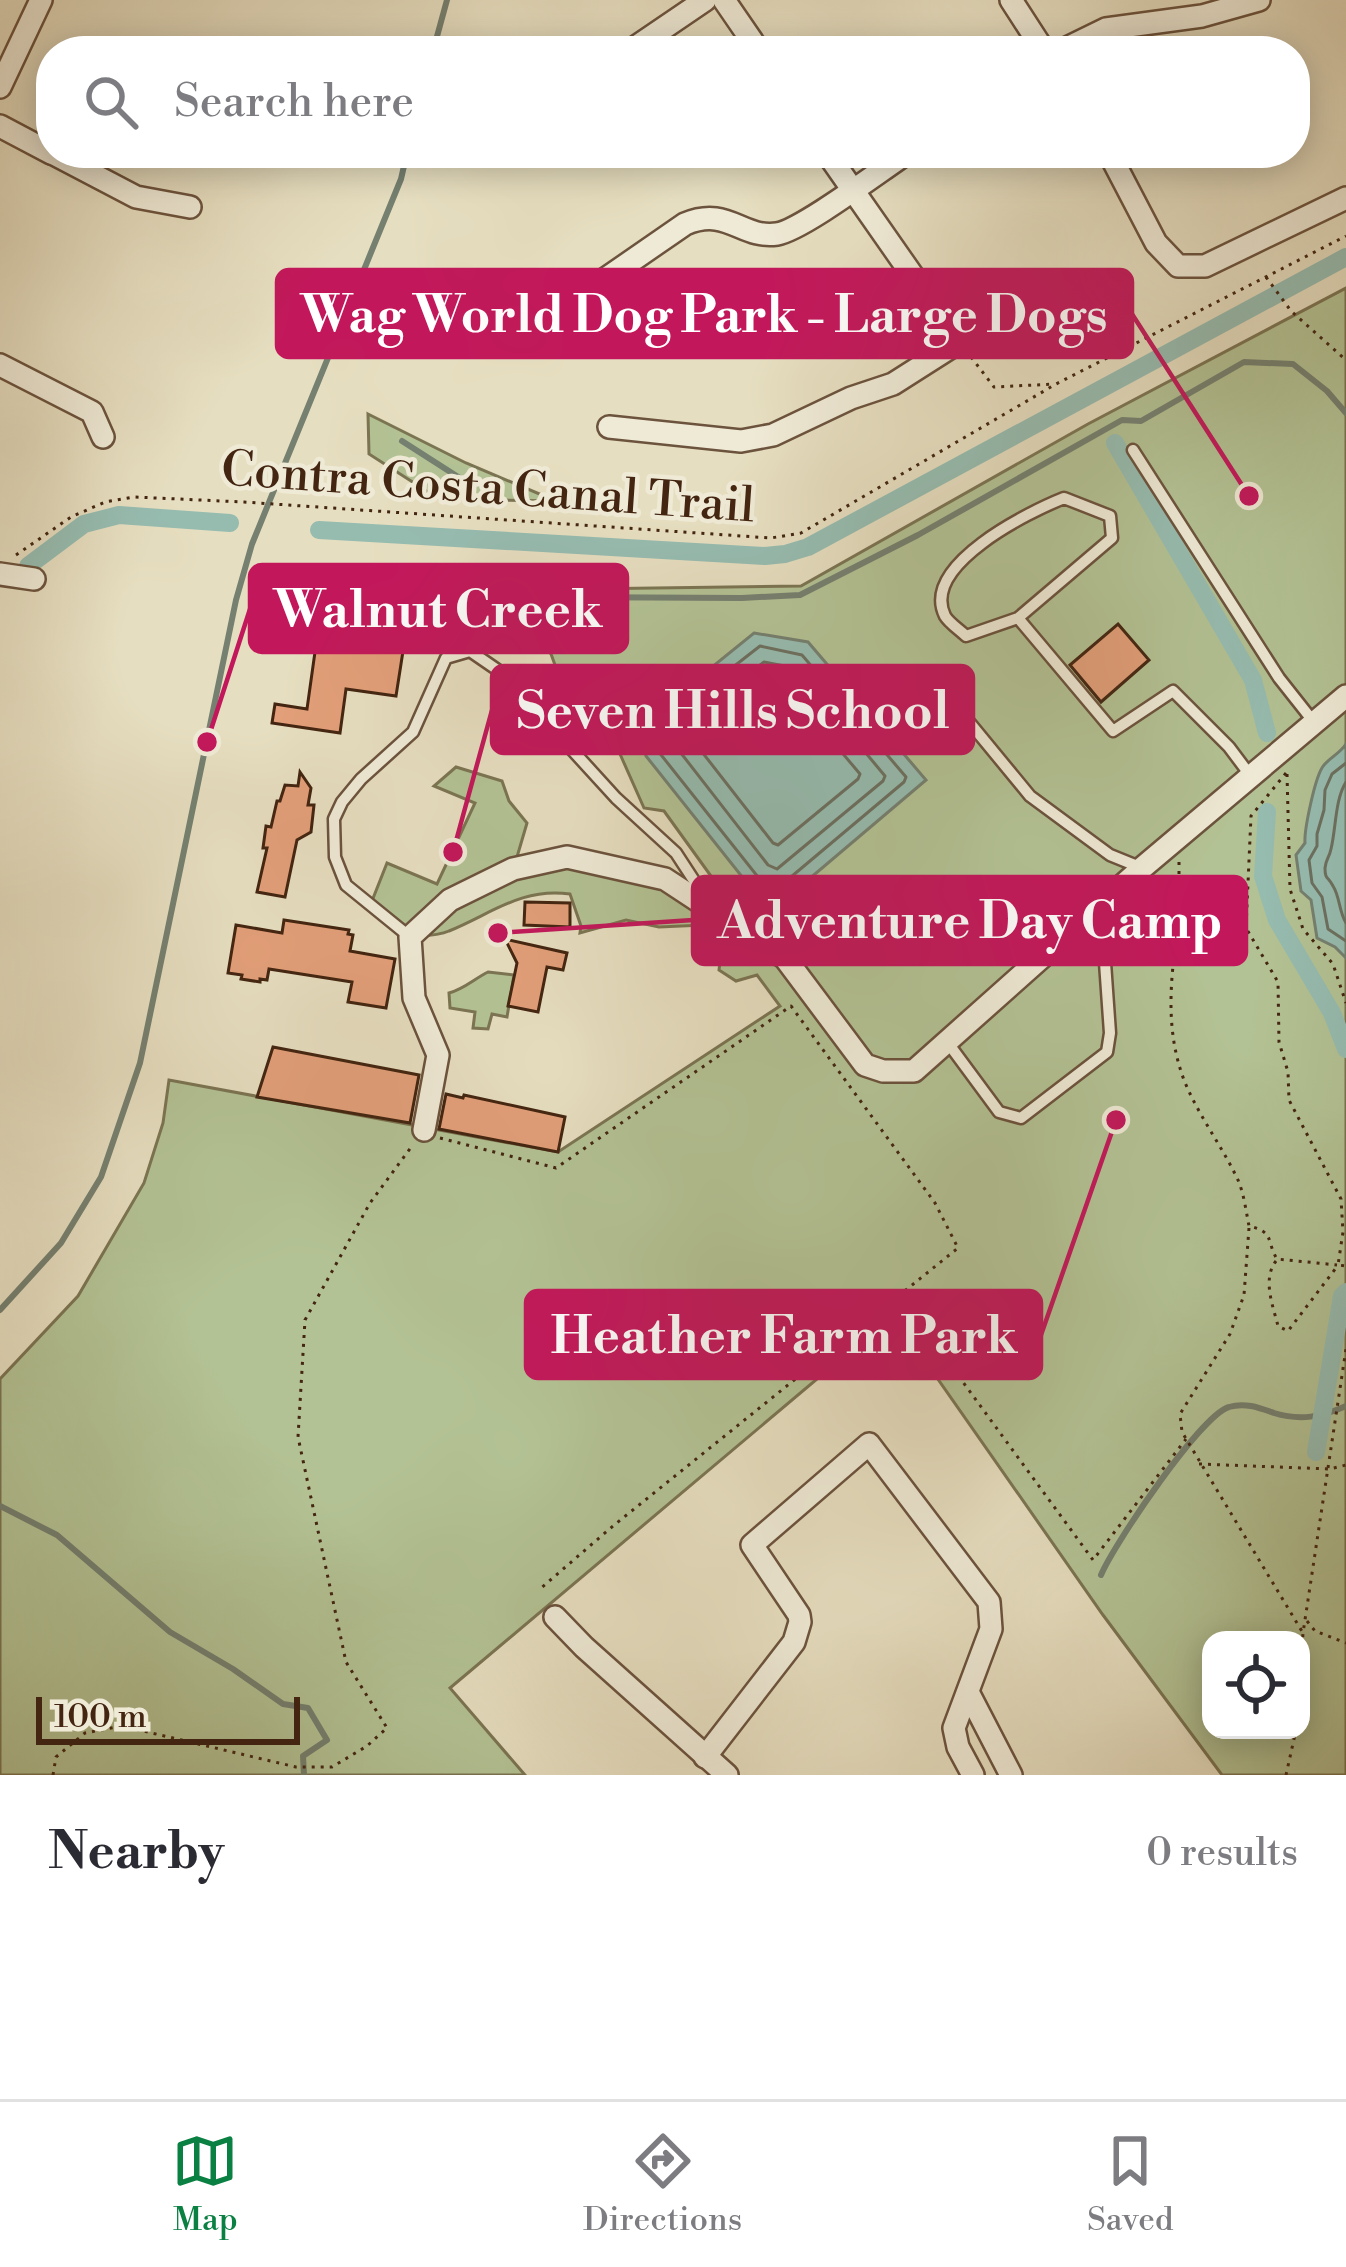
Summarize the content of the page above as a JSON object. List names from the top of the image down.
{
  "streets": {
    "path": ["Contra Costa Canal Trail"]
  },
  "places": [
    "Wag World Dog Park - Large Dogs",
    "Walnut Creek",
    "Seven Hills School",
    "Adventure Day Camp",
    "Heather Farm Park"
  ],
  "scale_bar": "100 m",
  "page": {
    "search": "Search here",
    "scale": "100 m",
    "heading": ["Nearby", "0 results"],
    "nav": ["Map", "Directions", "Saved"]
  }
}
